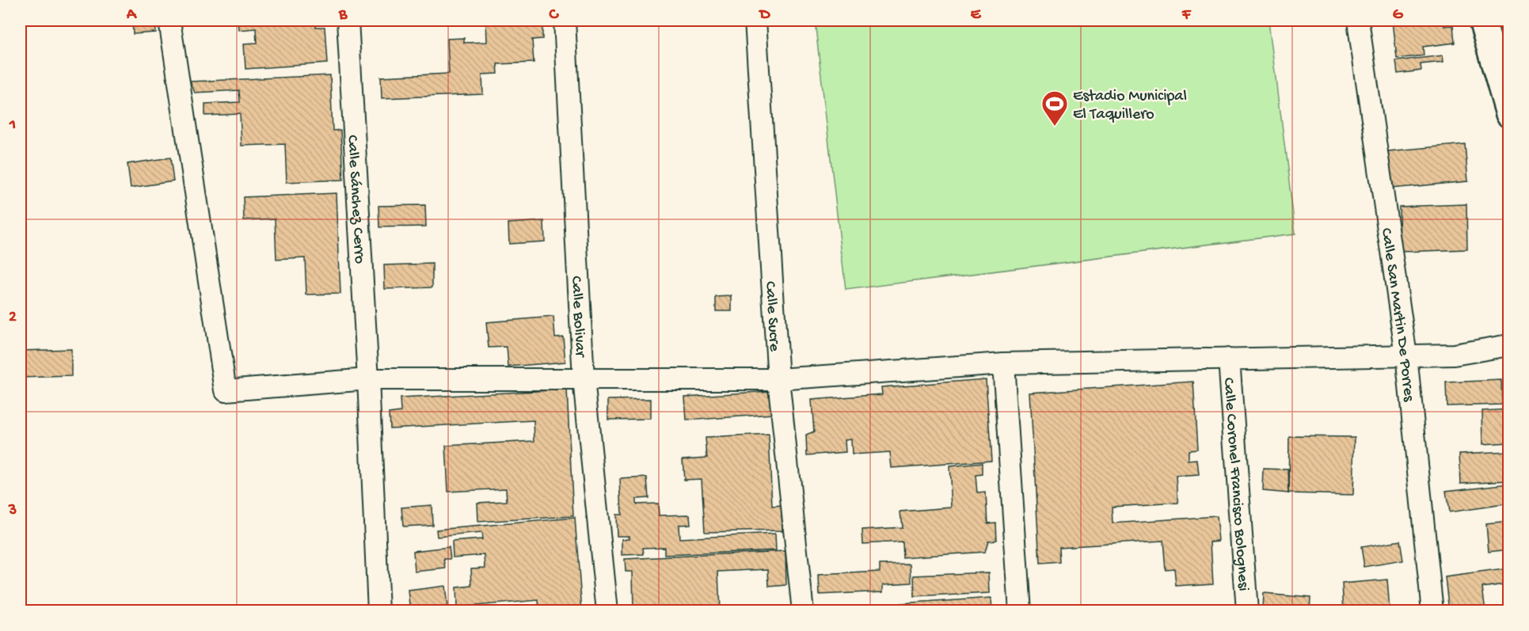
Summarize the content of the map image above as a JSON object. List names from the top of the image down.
{
  "streets": {
    "street": [
      "Calle Sánchez Cerro",
      "Calle San Martin De Porres",
      "Calle Bolivar",
      "Calle Sucre",
      "Calle Coronel Francisco Bolognesi"
    ]
  },
  "places": {
    "sports": ["Estadio Municipal El Taquillero"]
  },
  "grid": {
    "columns": [
      "A",
      "B",
      "C",
      "D",
      "E",
      "F",
      "G"
    ],
    "rows": ["1", "2", "3"]
  }
}
